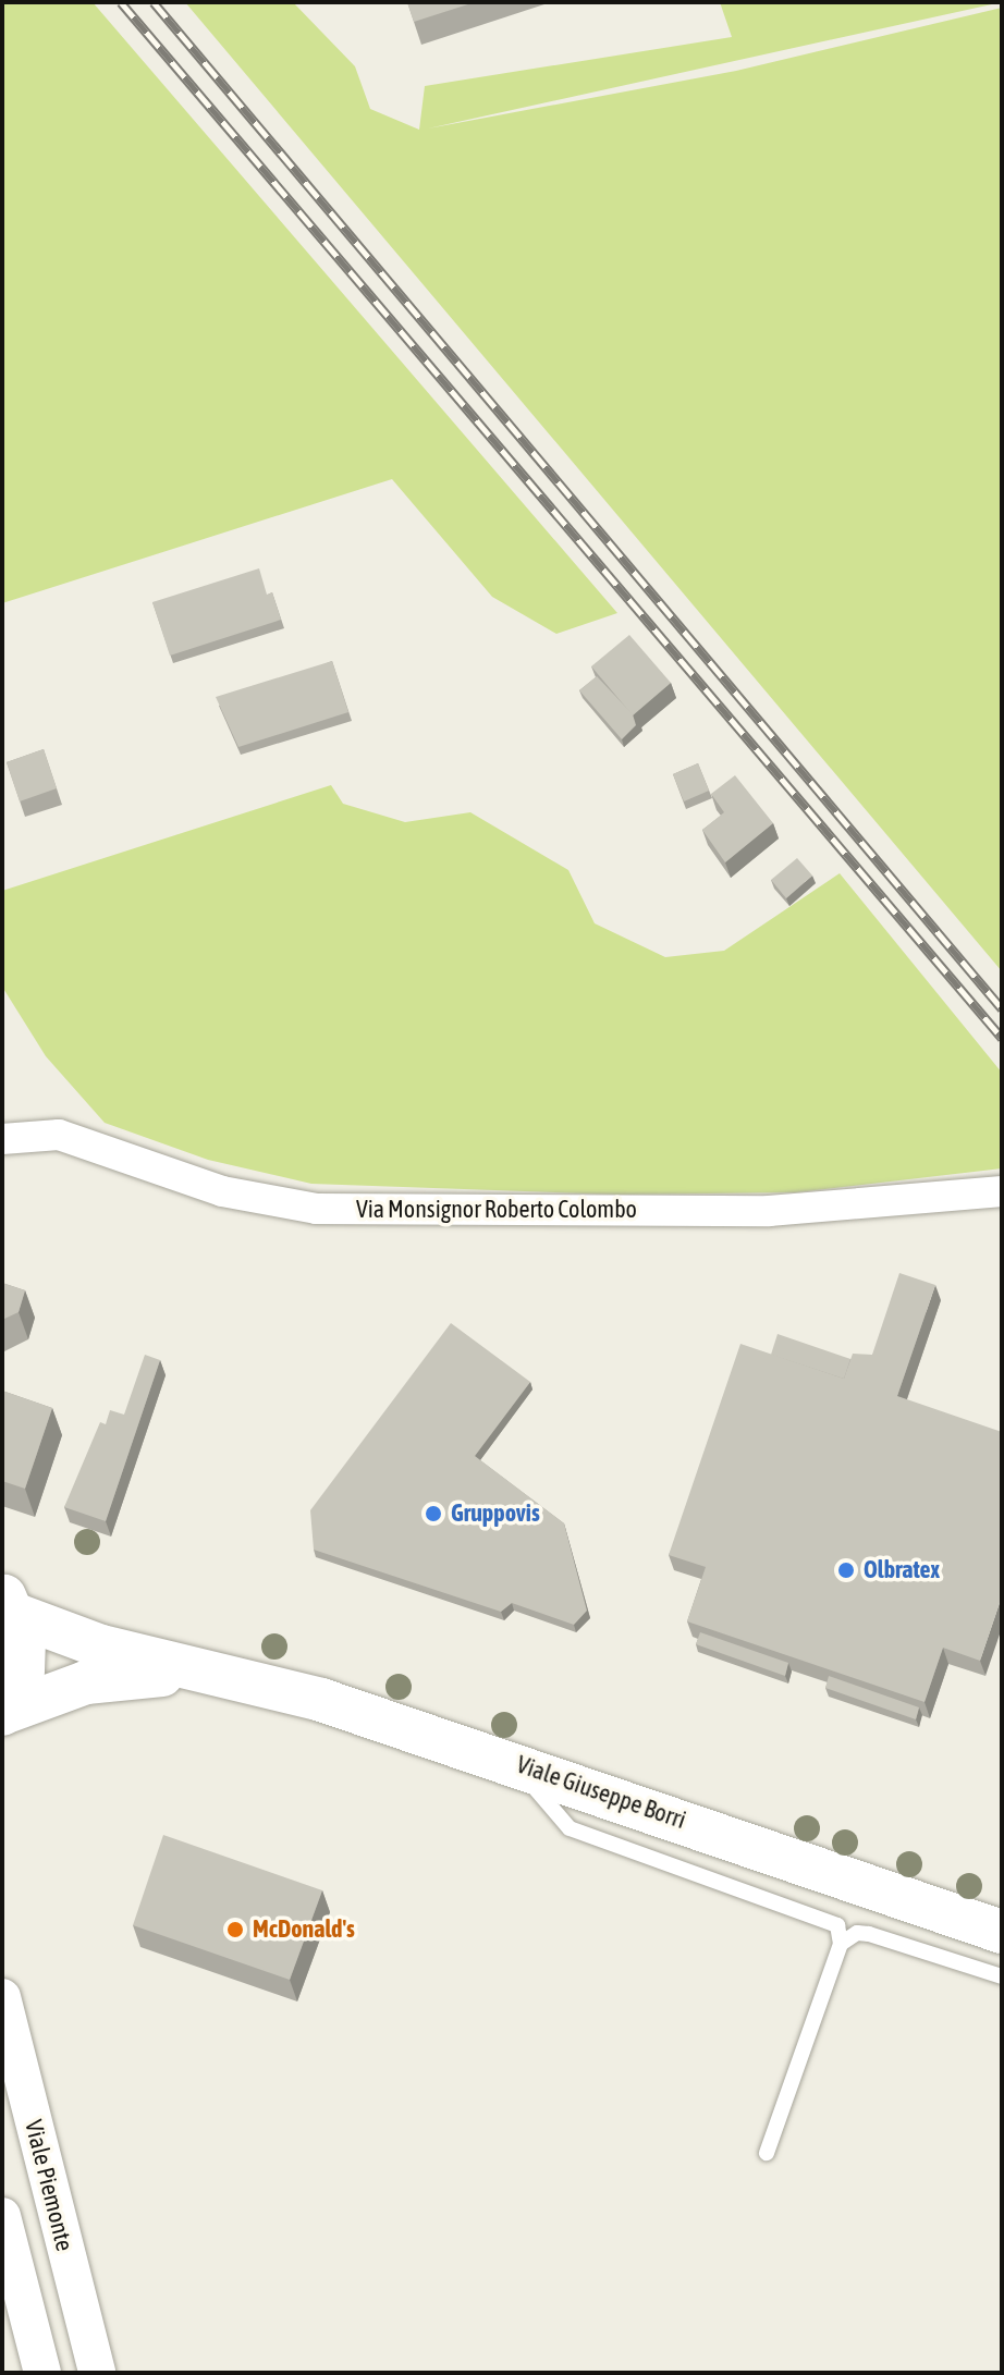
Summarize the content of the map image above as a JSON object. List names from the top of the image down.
{
  "streets": {
    "main road": ["Viale Giuseppe Borri"],
    "street": ["Via Monsignor Roberto Colombo", "Viale Piemonte"]
  },
  "places": ["Gruppovis", "Olbratex", "McDonald's"]
}
